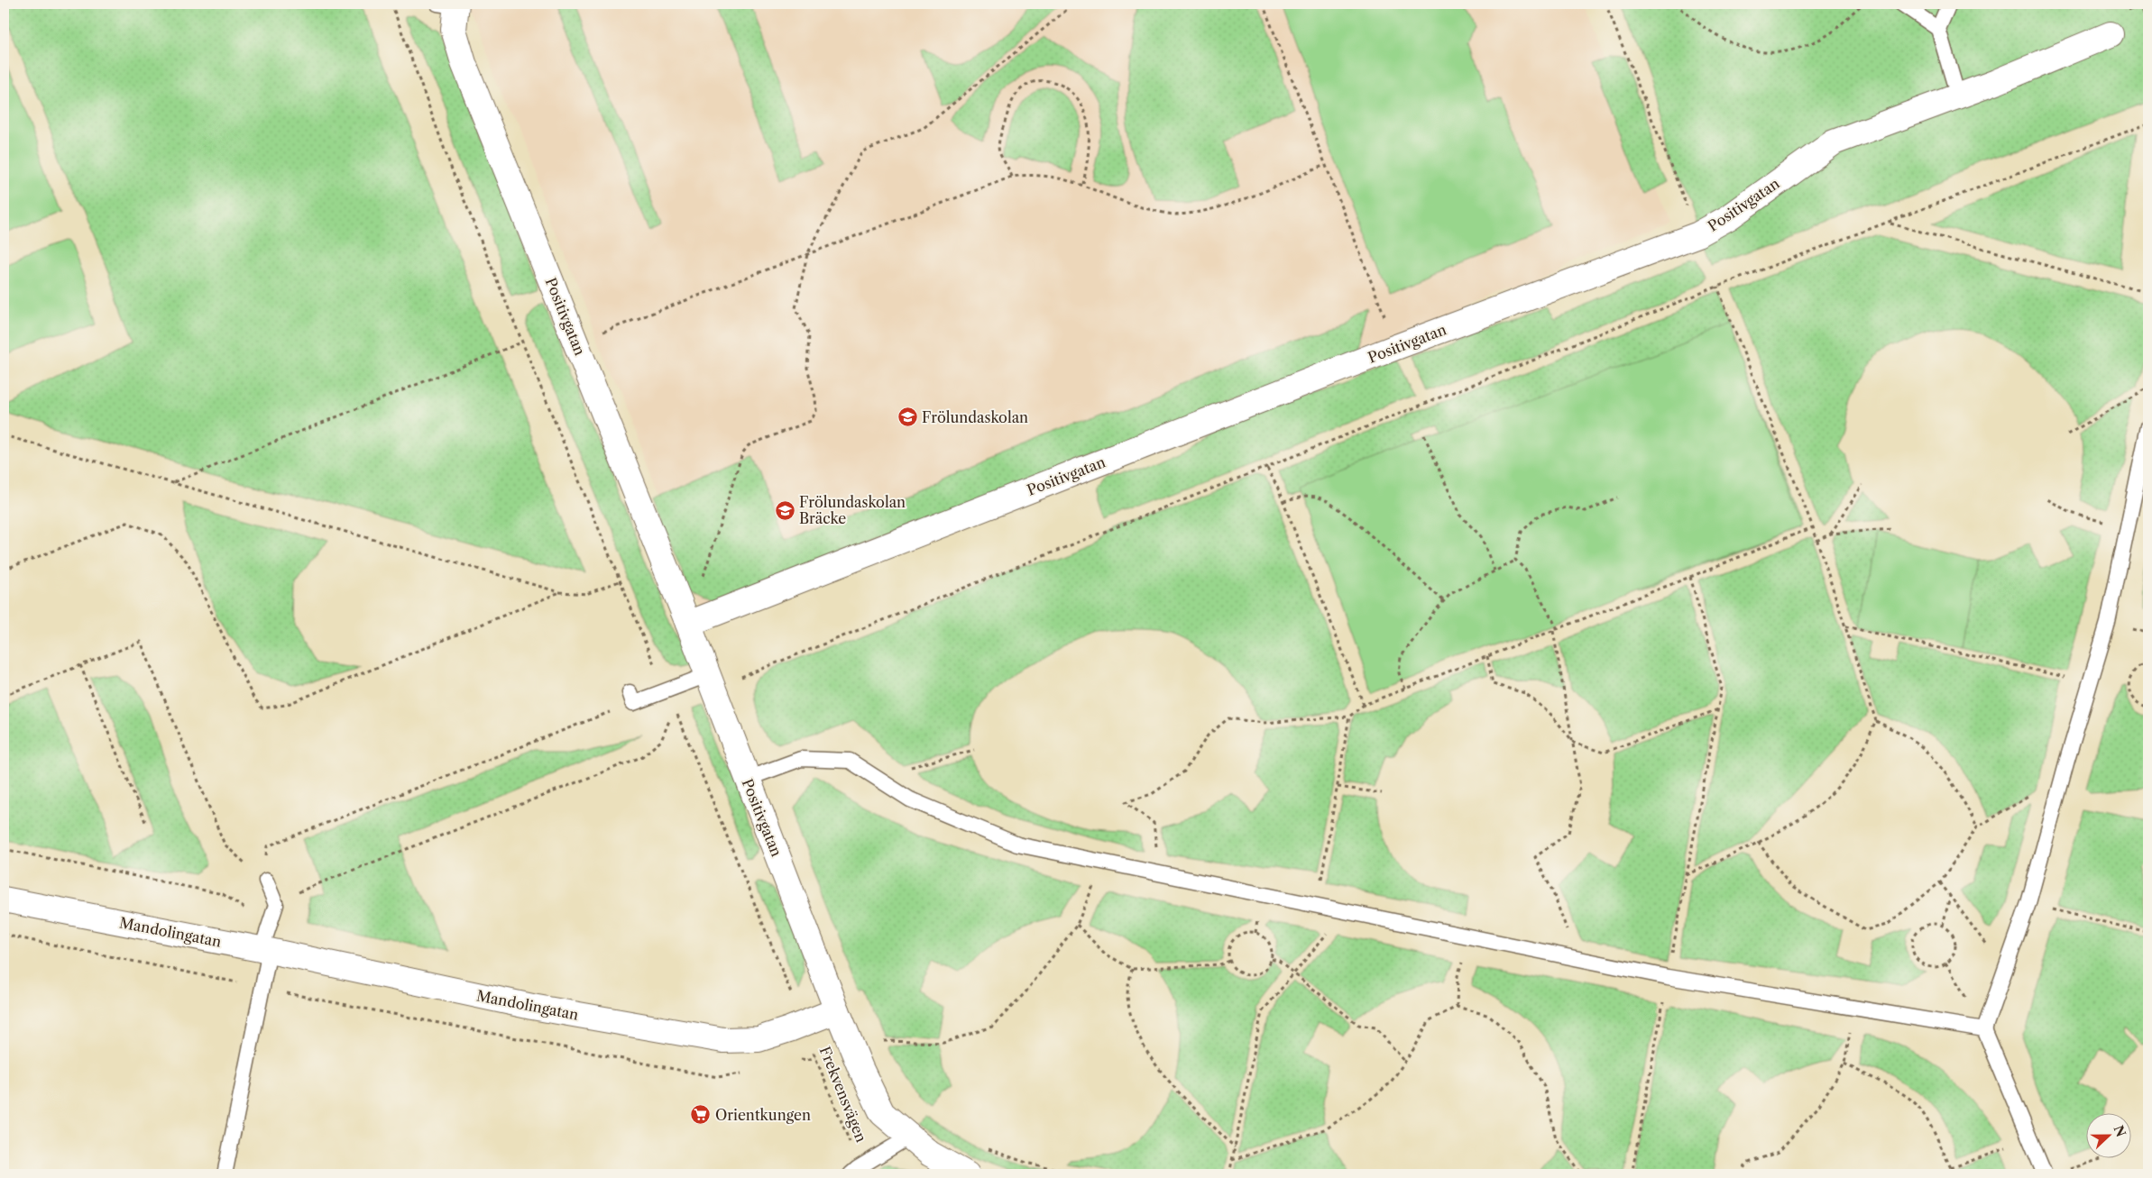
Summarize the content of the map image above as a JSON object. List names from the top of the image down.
{
  "streets": {
    "street": ["Positivgatan", "Mandolingatan"],
    "path": ["Frekvensvägen"]
  },
  "crossings": [
    ["Positivgatan", "Mandolingatan"],
    ["Mandolingatan", "Frekvensvägen"]
  ],
  "places": {
    "school or university": ["Frölundaskolan", "Frölundaskolan Bräcke"],
    "supermarket": ["Orientkungen"]
  },
  "north": "right"
}
